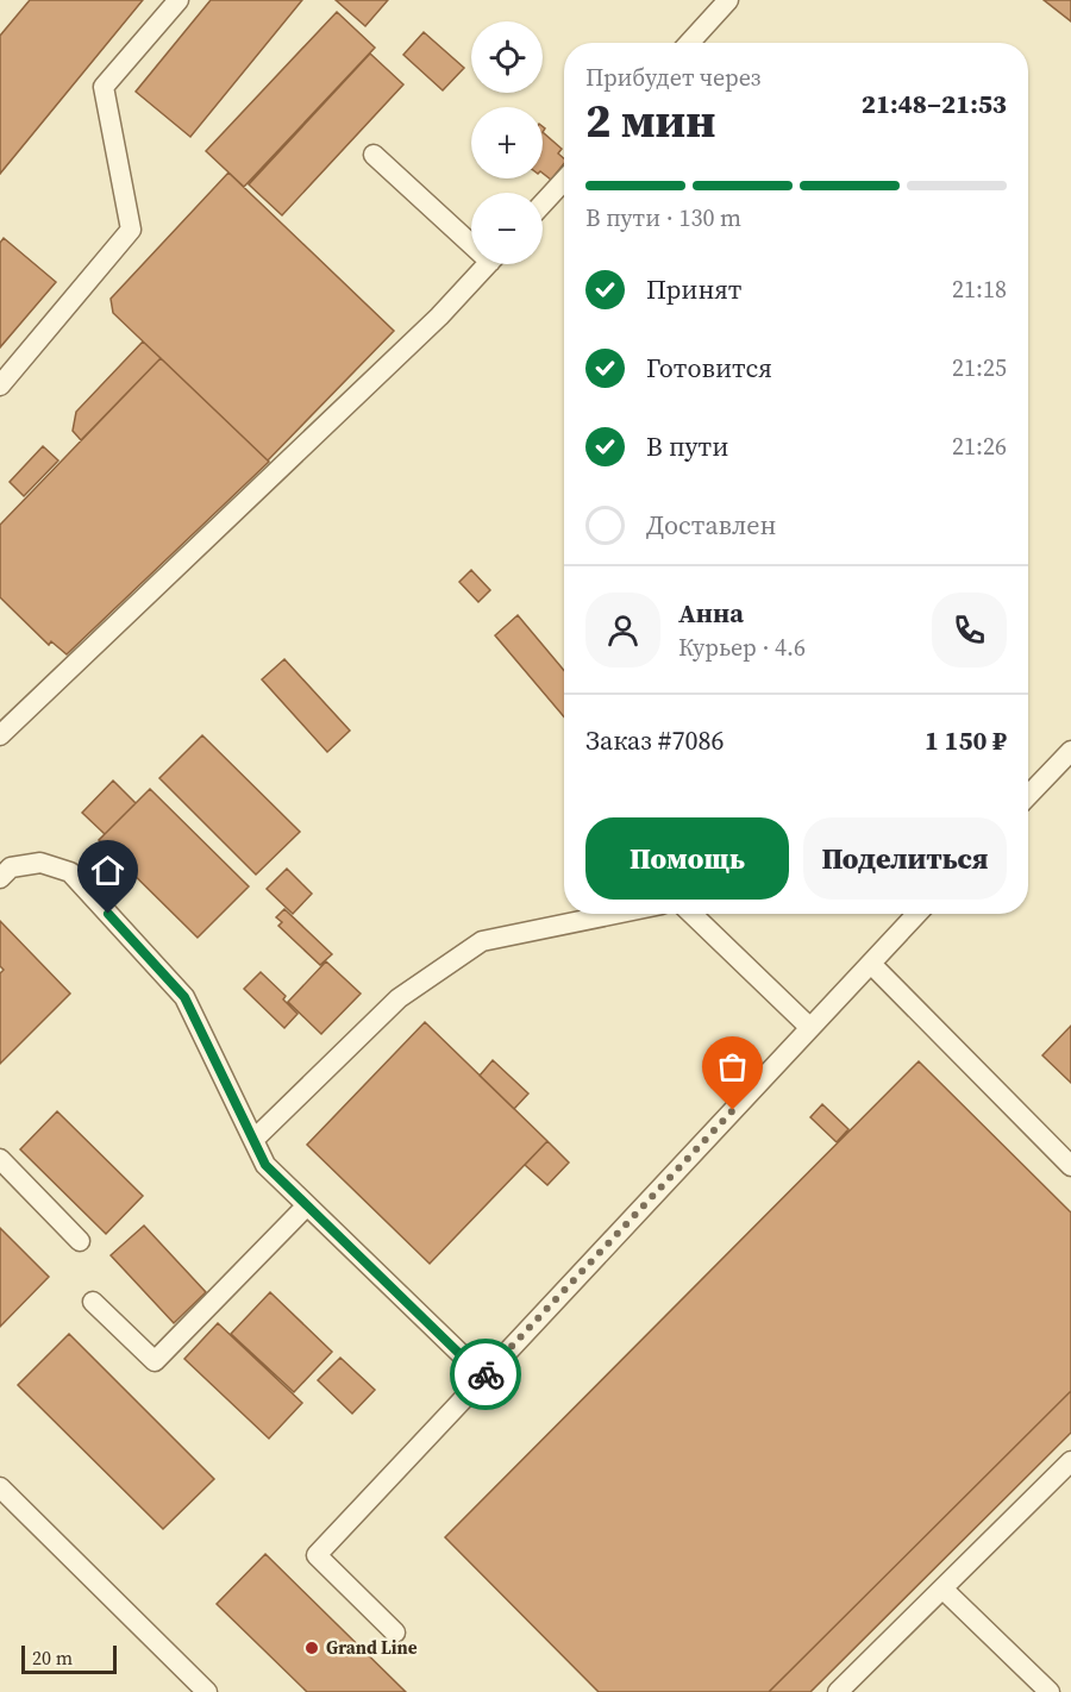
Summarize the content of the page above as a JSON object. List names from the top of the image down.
{
  "places": ["Grand Line"],
  "scale_bar": "20 m",
  "page": {
    "map_buttons": ["+", "−"],
    "heading": ["2 мин", "Прибудет через", "21:48–21:53"],
    "panel": [
      "Анна",
      "Курьер · 4.6",
      "Заказ #7086",
      "1 150 ₽"
    ],
    "bar": "В пути · 130 m",
    "list": [
      ["Принят", "21:18"],
      ["Готовится", "21:25"],
      ["В пути", "21:26"],
      "Доставлен"
    ],
    "buttons": ["Помощь", "Поделиться"],
    "scale": "20 m"
  }
}
